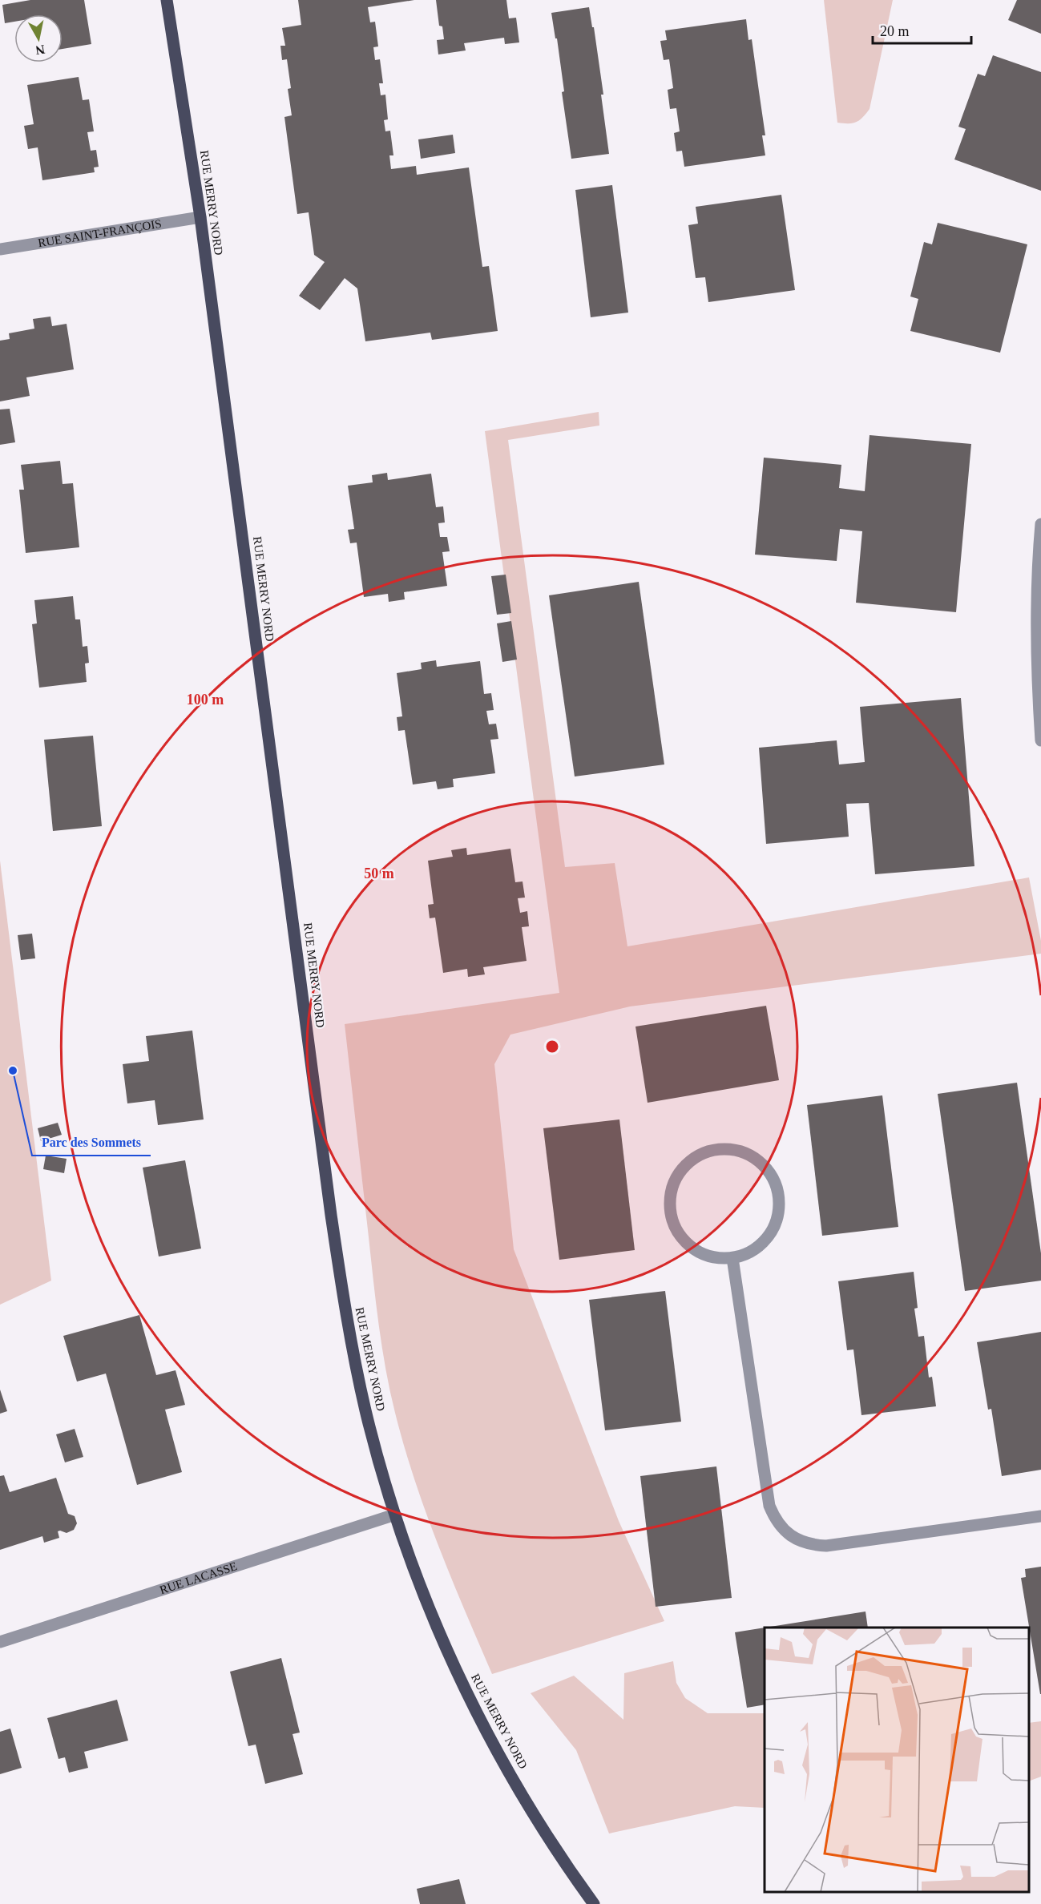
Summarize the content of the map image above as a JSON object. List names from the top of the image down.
{
  "streets": {
    "main road": ["RUE MERRY NORD"],
    "street": ["RUE SAINT-FRANÇOIS", "RUE LACASSE"]
  },
  "crossings": [
    ["RUE MERRY NORD", "RUE SAINT-FRANÇOIS"],
    ["RUE MERRY NORD", "RUE LACASSE"]
  ],
  "places": ["Parc des Sommets"],
  "scale_bar": "20 m",
  "north": "bottom",
  "rings": ["100 m", "50 m"]
}
